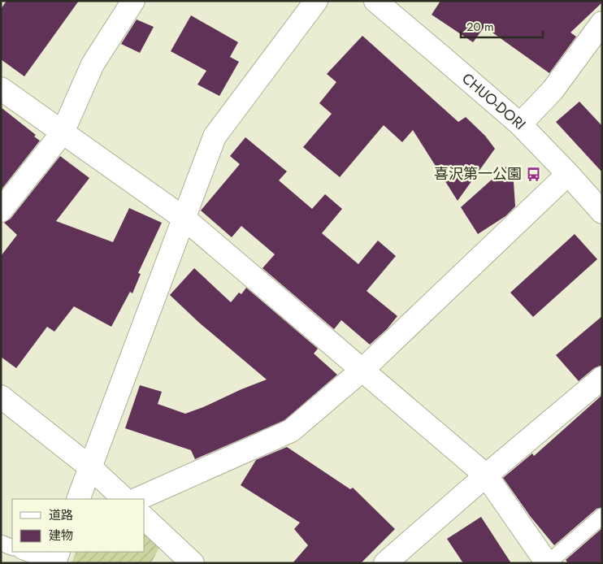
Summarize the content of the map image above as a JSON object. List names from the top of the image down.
{
  "streets": {
    "street": ["CHUO-DORI"]
  },
  "places": {
    "bus stop": ["喜沢第一公園"]
  },
  "legend": ["道路", "建物"],
  "scale_bar": "20 m"
}
